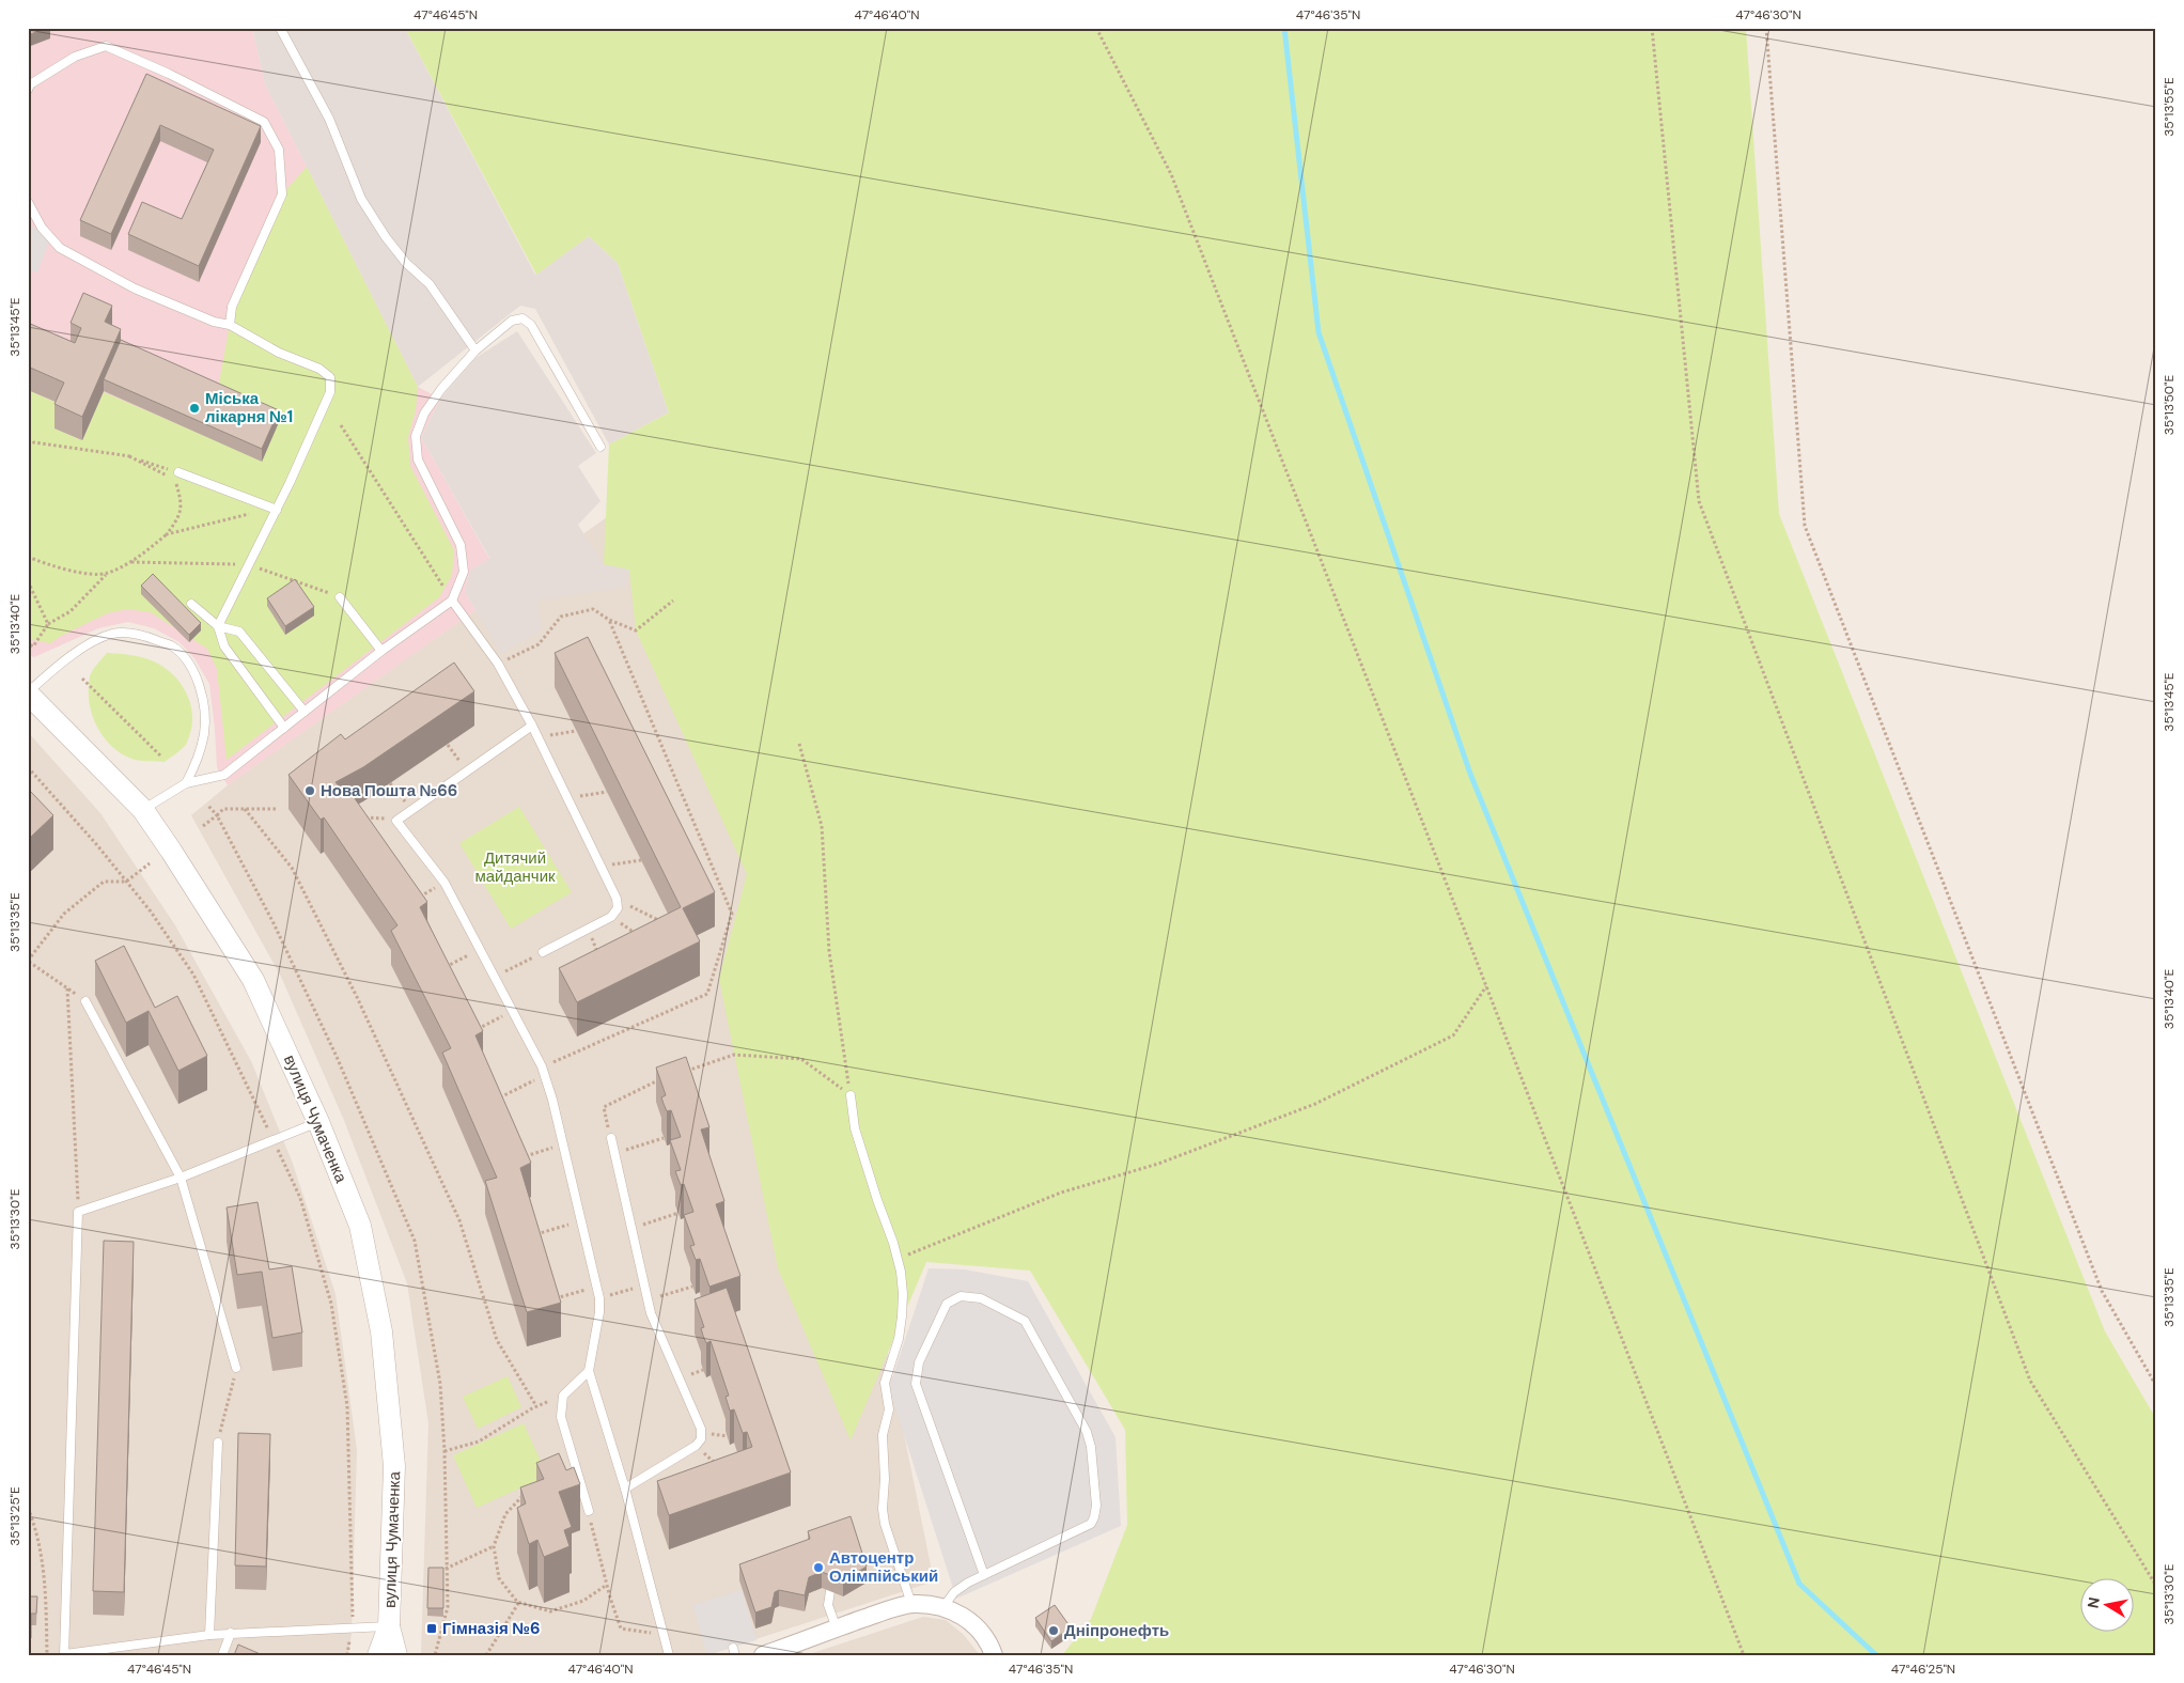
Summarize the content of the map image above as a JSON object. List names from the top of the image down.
{
  "streets": {
    "street": ["вулиця Чумаченка"]
  },
  "parks": ["Дитячий майданчик"],
  "places": {
    "other": [
      "Міська лікарня №1",
      "Нова Пошта №66",
      "Автоцентр Олімпійський",
      "Дніпронефть"
    ],
    "transit": ["Гімназія №6"]
  },
  "north": "left",
  "coordinates": [
    "47°46'45\"N",
    "47°46'40\"N",
    "47°46'35\"N",
    "47°46'30\"N",
    "35°13'55\"E",
    "35°13'45\"E",
    "35°13'50\"E",
    "35°13'40\"E",
    "35°13'35\"E",
    "35°13'30\"E",
    "35°13'25\"E",
    "47°46'25\"N"
  ]
}
